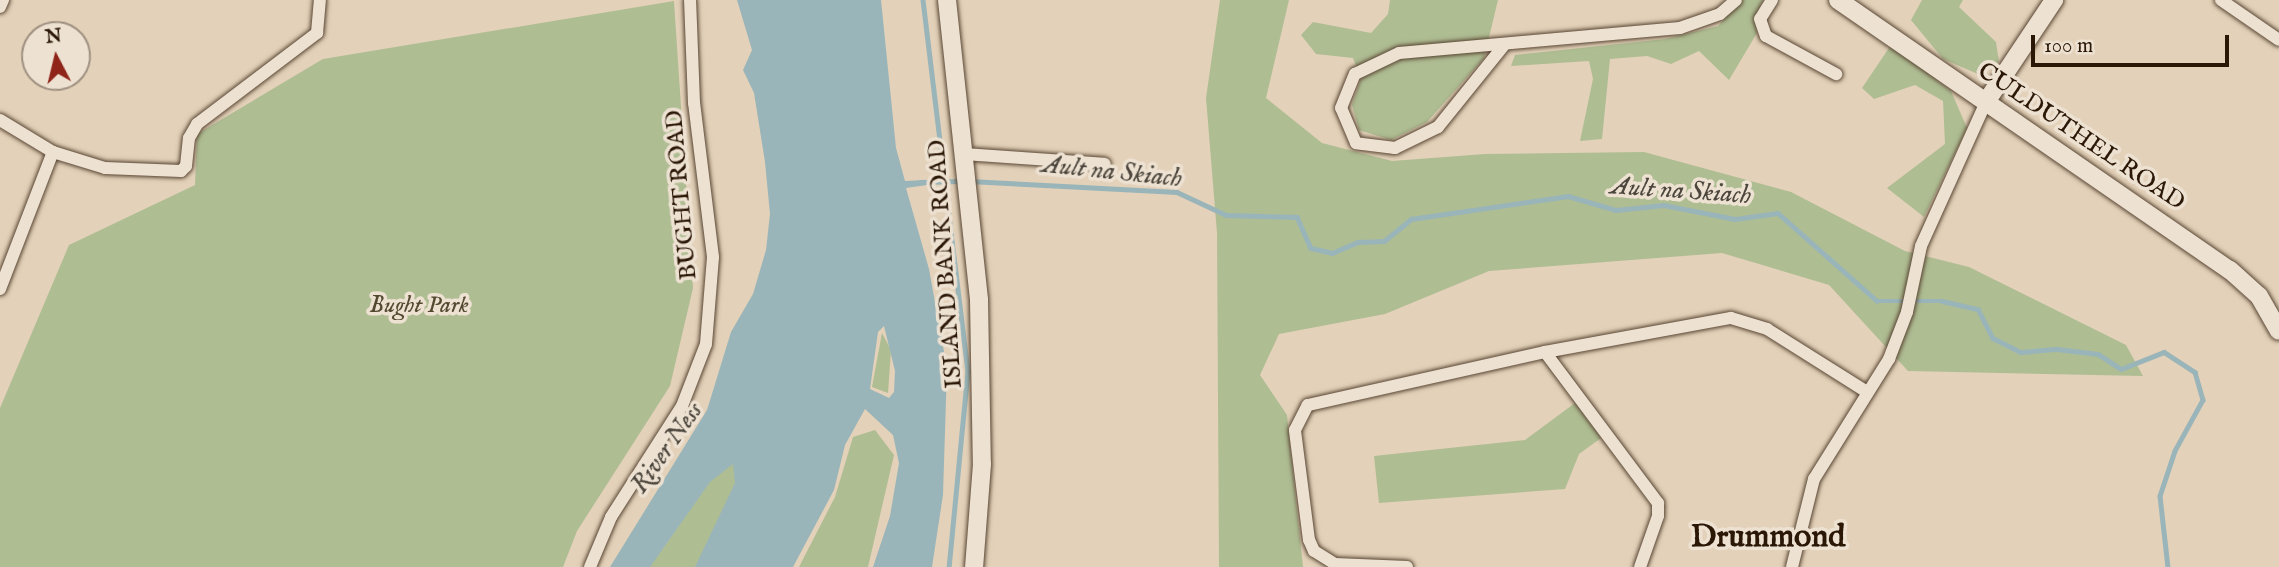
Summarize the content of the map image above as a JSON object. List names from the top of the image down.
{
  "streets": {
    "main road": ["CULDUTHEL ROAD", "ISLAND BANK ROAD"],
    "street": ["BUGHT ROAD"]
  },
  "districts": ["Drummond"],
  "water": ["Ault na Skiach", "River Ness"],
  "parks": ["Bught Park"],
  "scale_bar": "100 m",
  "north": "top"
}
